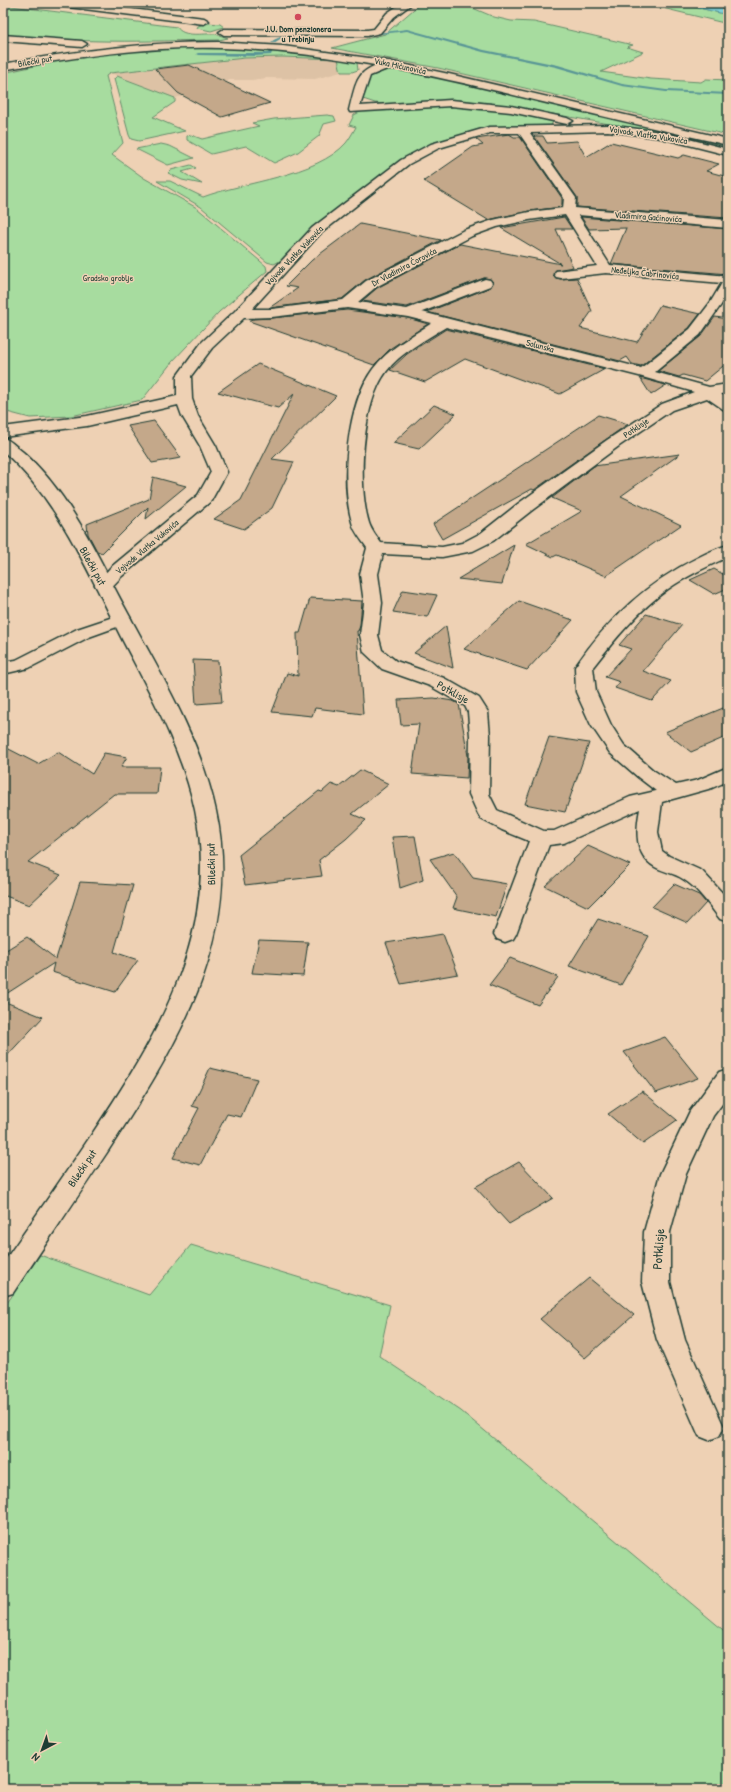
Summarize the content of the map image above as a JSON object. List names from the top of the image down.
{
  "streets": {
    "street": [
      "Bilećki put",
      "Vuka Mićunovića",
      "Vojvode Vlatka Vukovića",
      "Vladimira Gaćinovića",
      "Dr Vladimira Ćorovića",
      "Neđeljka Čabrinovića",
      "Solunska",
      "Potklisje"
    ]
  },
  "crossings": [
    ["Bilećki put", "Vuka Mićunovića"],
    ["Bilećki put", "Vojvode Vlatka Vukovića"],
    ["Vojvode Vlatka Vukovića", "Neđeljka Čabrinovića"],
    ["Vladimira Gaćinovića", "Dr Vladimira Ćorovića"],
    ["Vladimira Gaćinovića", "Neđeljka Čabrinovića"],
    ["Dr Vladimira Ćorovića", "Neđeljka Čabrinovića"],
    ["Dr Vladimira Ćorovića", "Solunska"],
    ["Solunska", "Potklisje"]
  ],
  "parks": ["Gradsko groblje"],
  "places": ["J.U. Dom penzionera u Trebinju"],
  "north": "bottom left"
}
